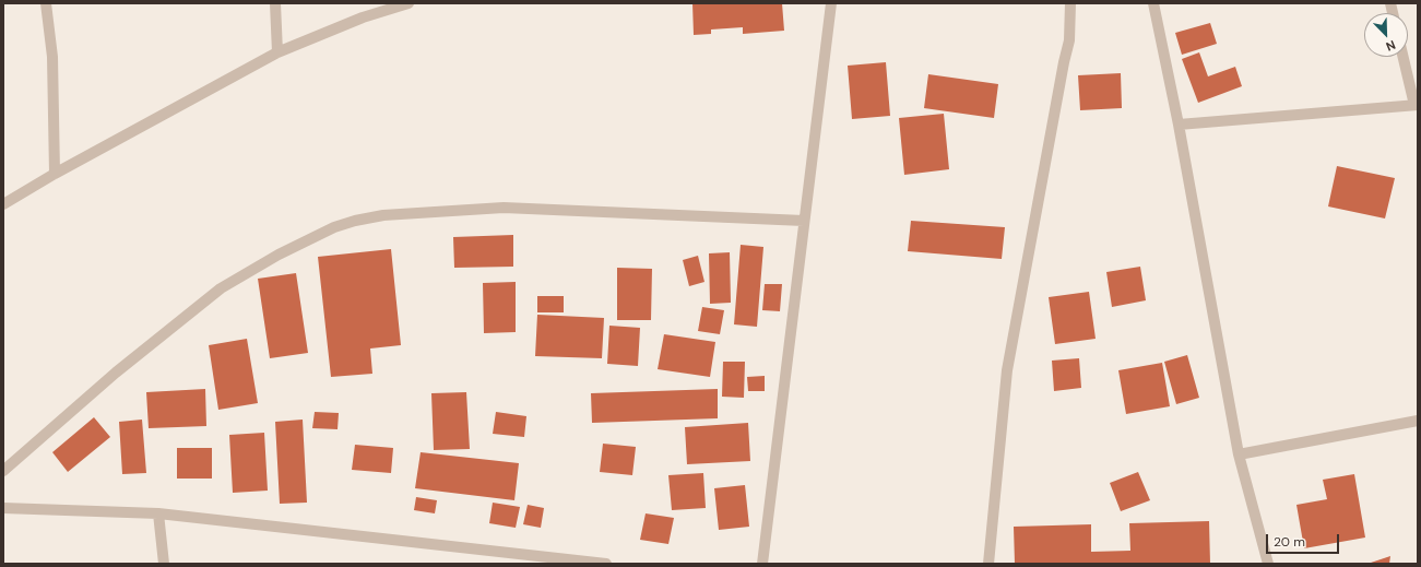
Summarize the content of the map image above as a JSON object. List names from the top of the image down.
{
  "scale_bar": "20 m",
  "north": "bottom right"
}
